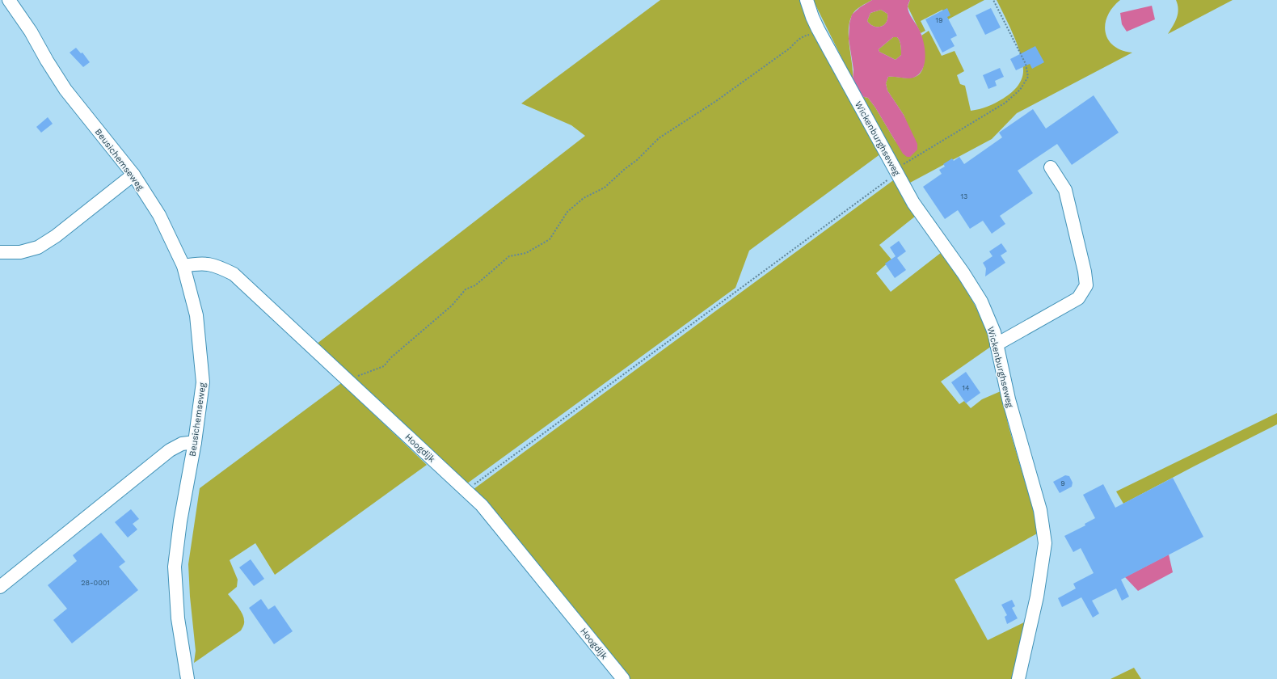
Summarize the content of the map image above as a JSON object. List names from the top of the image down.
{
  "streets": {
    "street": ["Wickenburghseweg", "Beusichemseweg", "Hoogdijk"]
  },
  "crossings": [
    ["Beusichemseweg", "Hoogdijk"]
  ],
  "house_numbers": [
    "19",
    "13",
    "14",
    "9",
    "28-0001"
  ]
}
